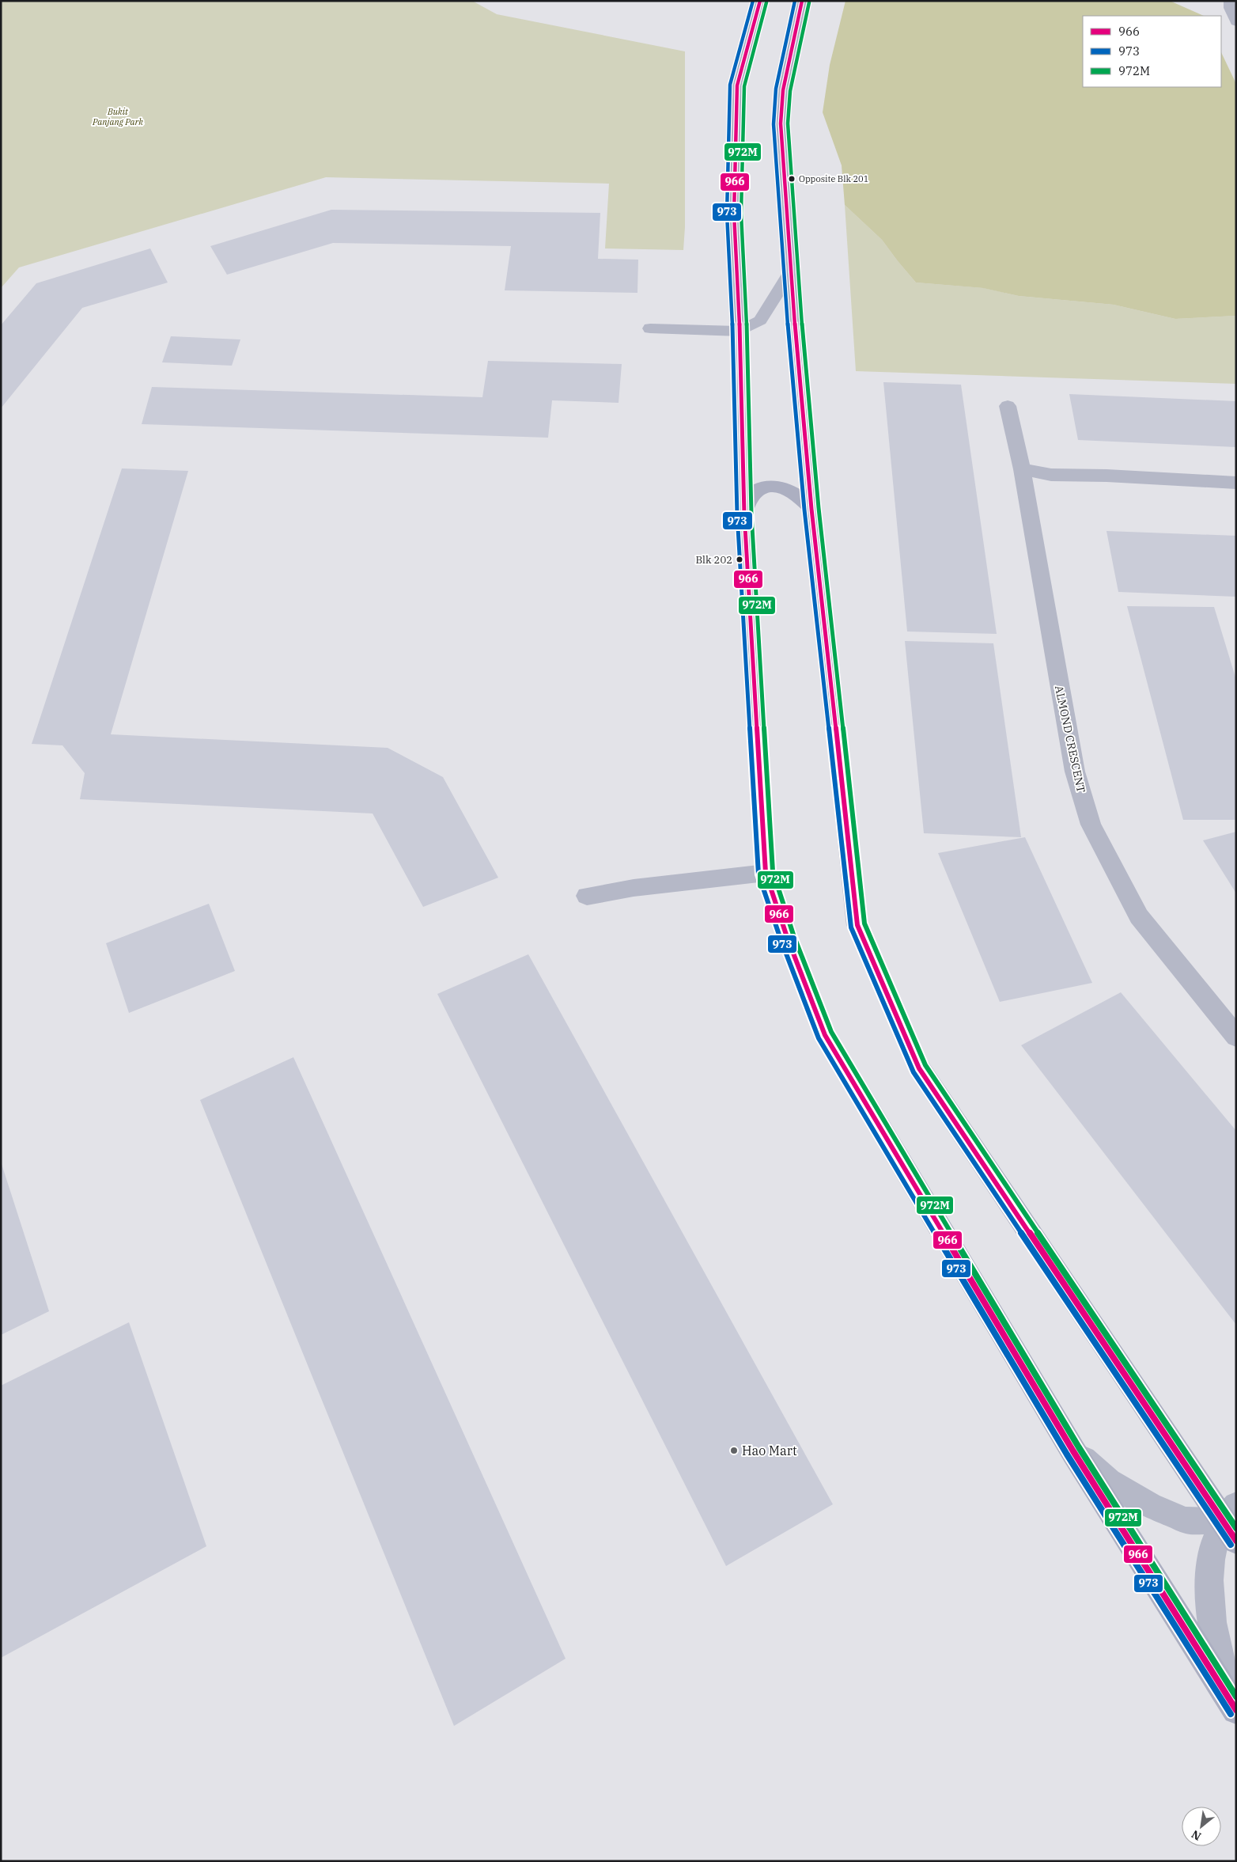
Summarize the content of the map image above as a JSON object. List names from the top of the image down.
{
  "streets": {
    "street": ["ALMOND CRESCENT"]
  },
  "parks": ["Bukit Panjang Park"],
  "places": ["Opposite Blk 201", "Blk 202", "Hao Mart"],
  "lines": ["transit line 966", "transit line 973", "transit line 972M"],
  "legend": ["966", "973", "972M"],
  "north": "bottom left"
}
